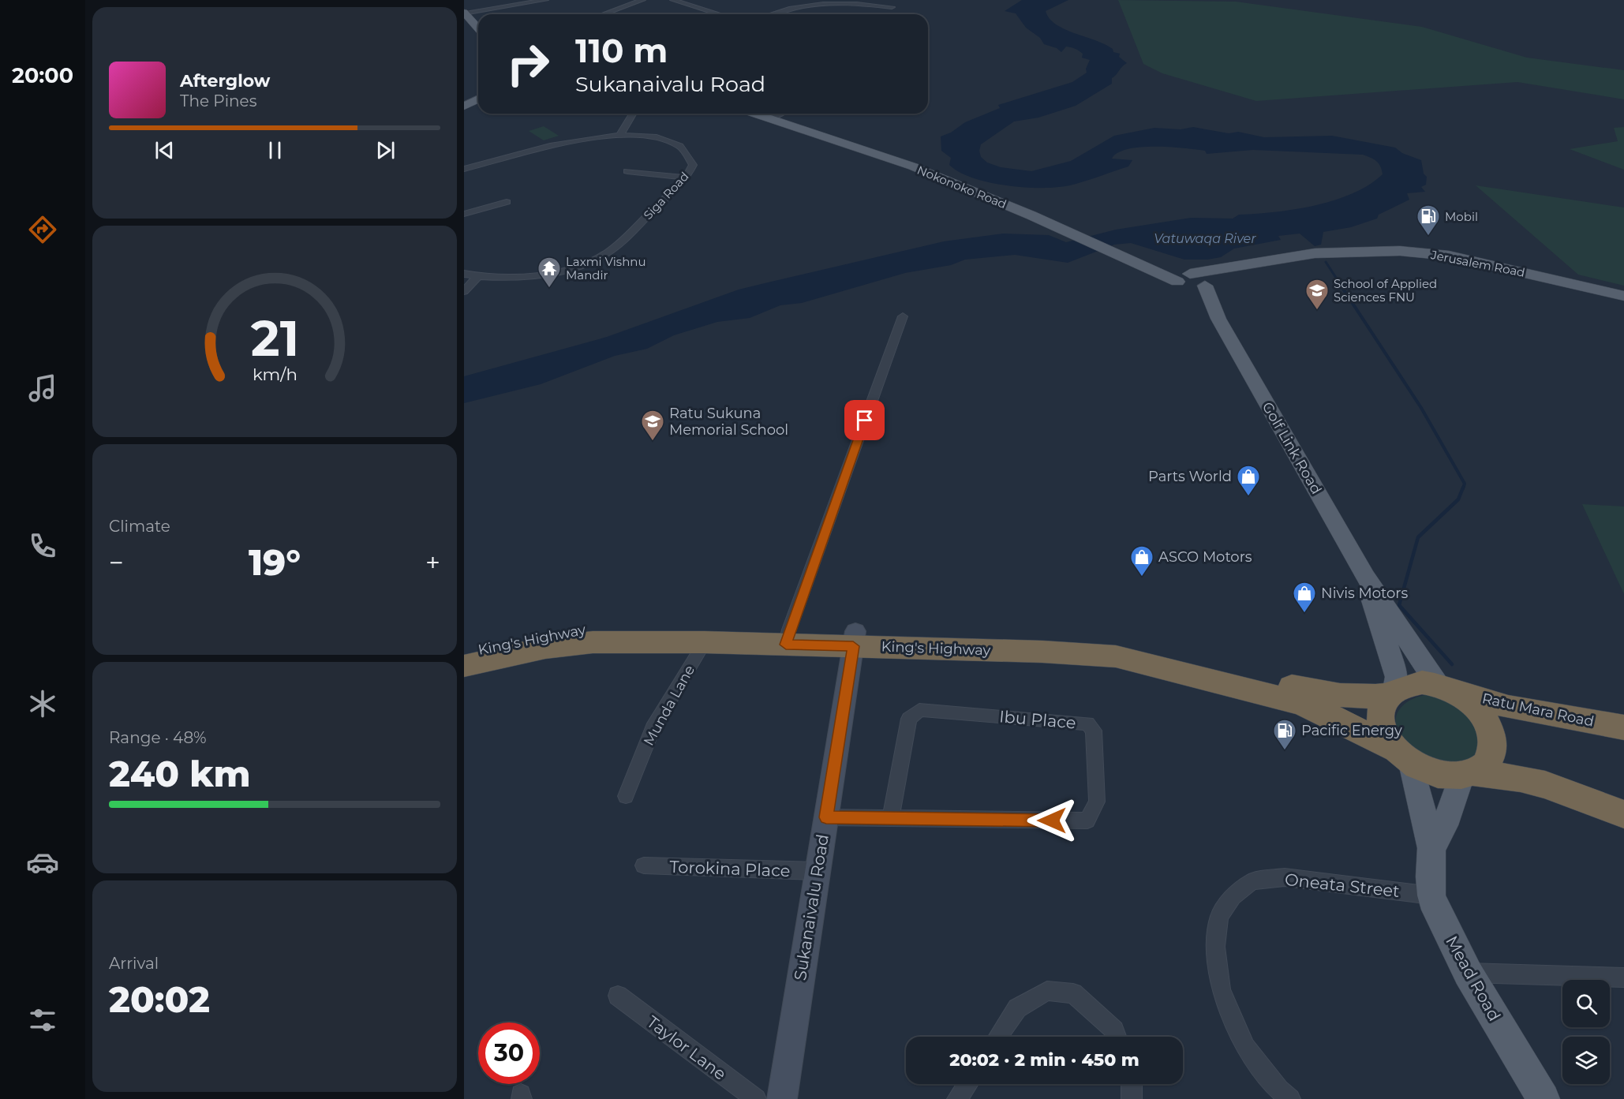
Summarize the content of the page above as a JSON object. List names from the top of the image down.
{
  "streets": {
    "highway": ["King's Highway", "Ratu Mara Road"],
    "main road": [
      "Nokonoko Road",
      "Jerusalem Road",
      "Golf Link Road",
      "Sukanaivalu Road",
      "Mead Road"
    ],
    "street": [
      "Siga Road",
      "Munda Lane",
      "Ibu Place",
      "Torokina Place",
      "Oneata Street",
      "Taylor Lane"
    ]
  },
  "crossings": [
    ["Nokonoko Road", "Jerusalem Road"],
    ["Nokonoko Road", "Golf Link Road"],
    ["Jerusalem Road", "Golf Link Road"],
    ["Golf Link Road", "King's Highway"],
    ["Golf Link Road", "Ratu Mara Road"],
    ["Golf Link Road", "Mead Road"],
    ["King's Highway", "Munda Lane"],
    ["King's Highway", "Ratu Mara Road"],
    ["King's Highway", "Sukanaivalu Road"],
    ["King's Highway", "Mead Road"],
    ["Ratu Mara Road", "Mead Road"],
    ["Ibu Place", "Sukanaivalu Road"],
    ["Torokina Place", "Sukanaivalu Road"],
    ["Oneata Street", "Mead Road"]
  ],
  "water": ["Vatuwaqa River"],
  "places": {
    "fuel station": ["Mobil", "Pacific Energy"],
    "temple": ["Laxmi Vishnu Mandir"],
    "school or university": ["School of Applied Sciences FNU", "Ratu Sukuna Memorial School"],
    "shop": ["Parts World", "ASCO Motors", "Nivis Motors"]
  },
  "page": {
    "tabs": "20:00",
    "turn": ["110 m", "Sukanaivalu Road"],
    "song": ["Afterglow", "The Pines"],
    "tile": [
      "Climate",
      ["Range · 48%", "240 km"],
      ["Arrival", "20:02"]
    ],
    "heat": ["−", "19°", "+"],
    "limit": "30",
    "trip": "20:02 · 2 min · 450 m",
    "gauge": ["21", "km/h"]
  }
}
